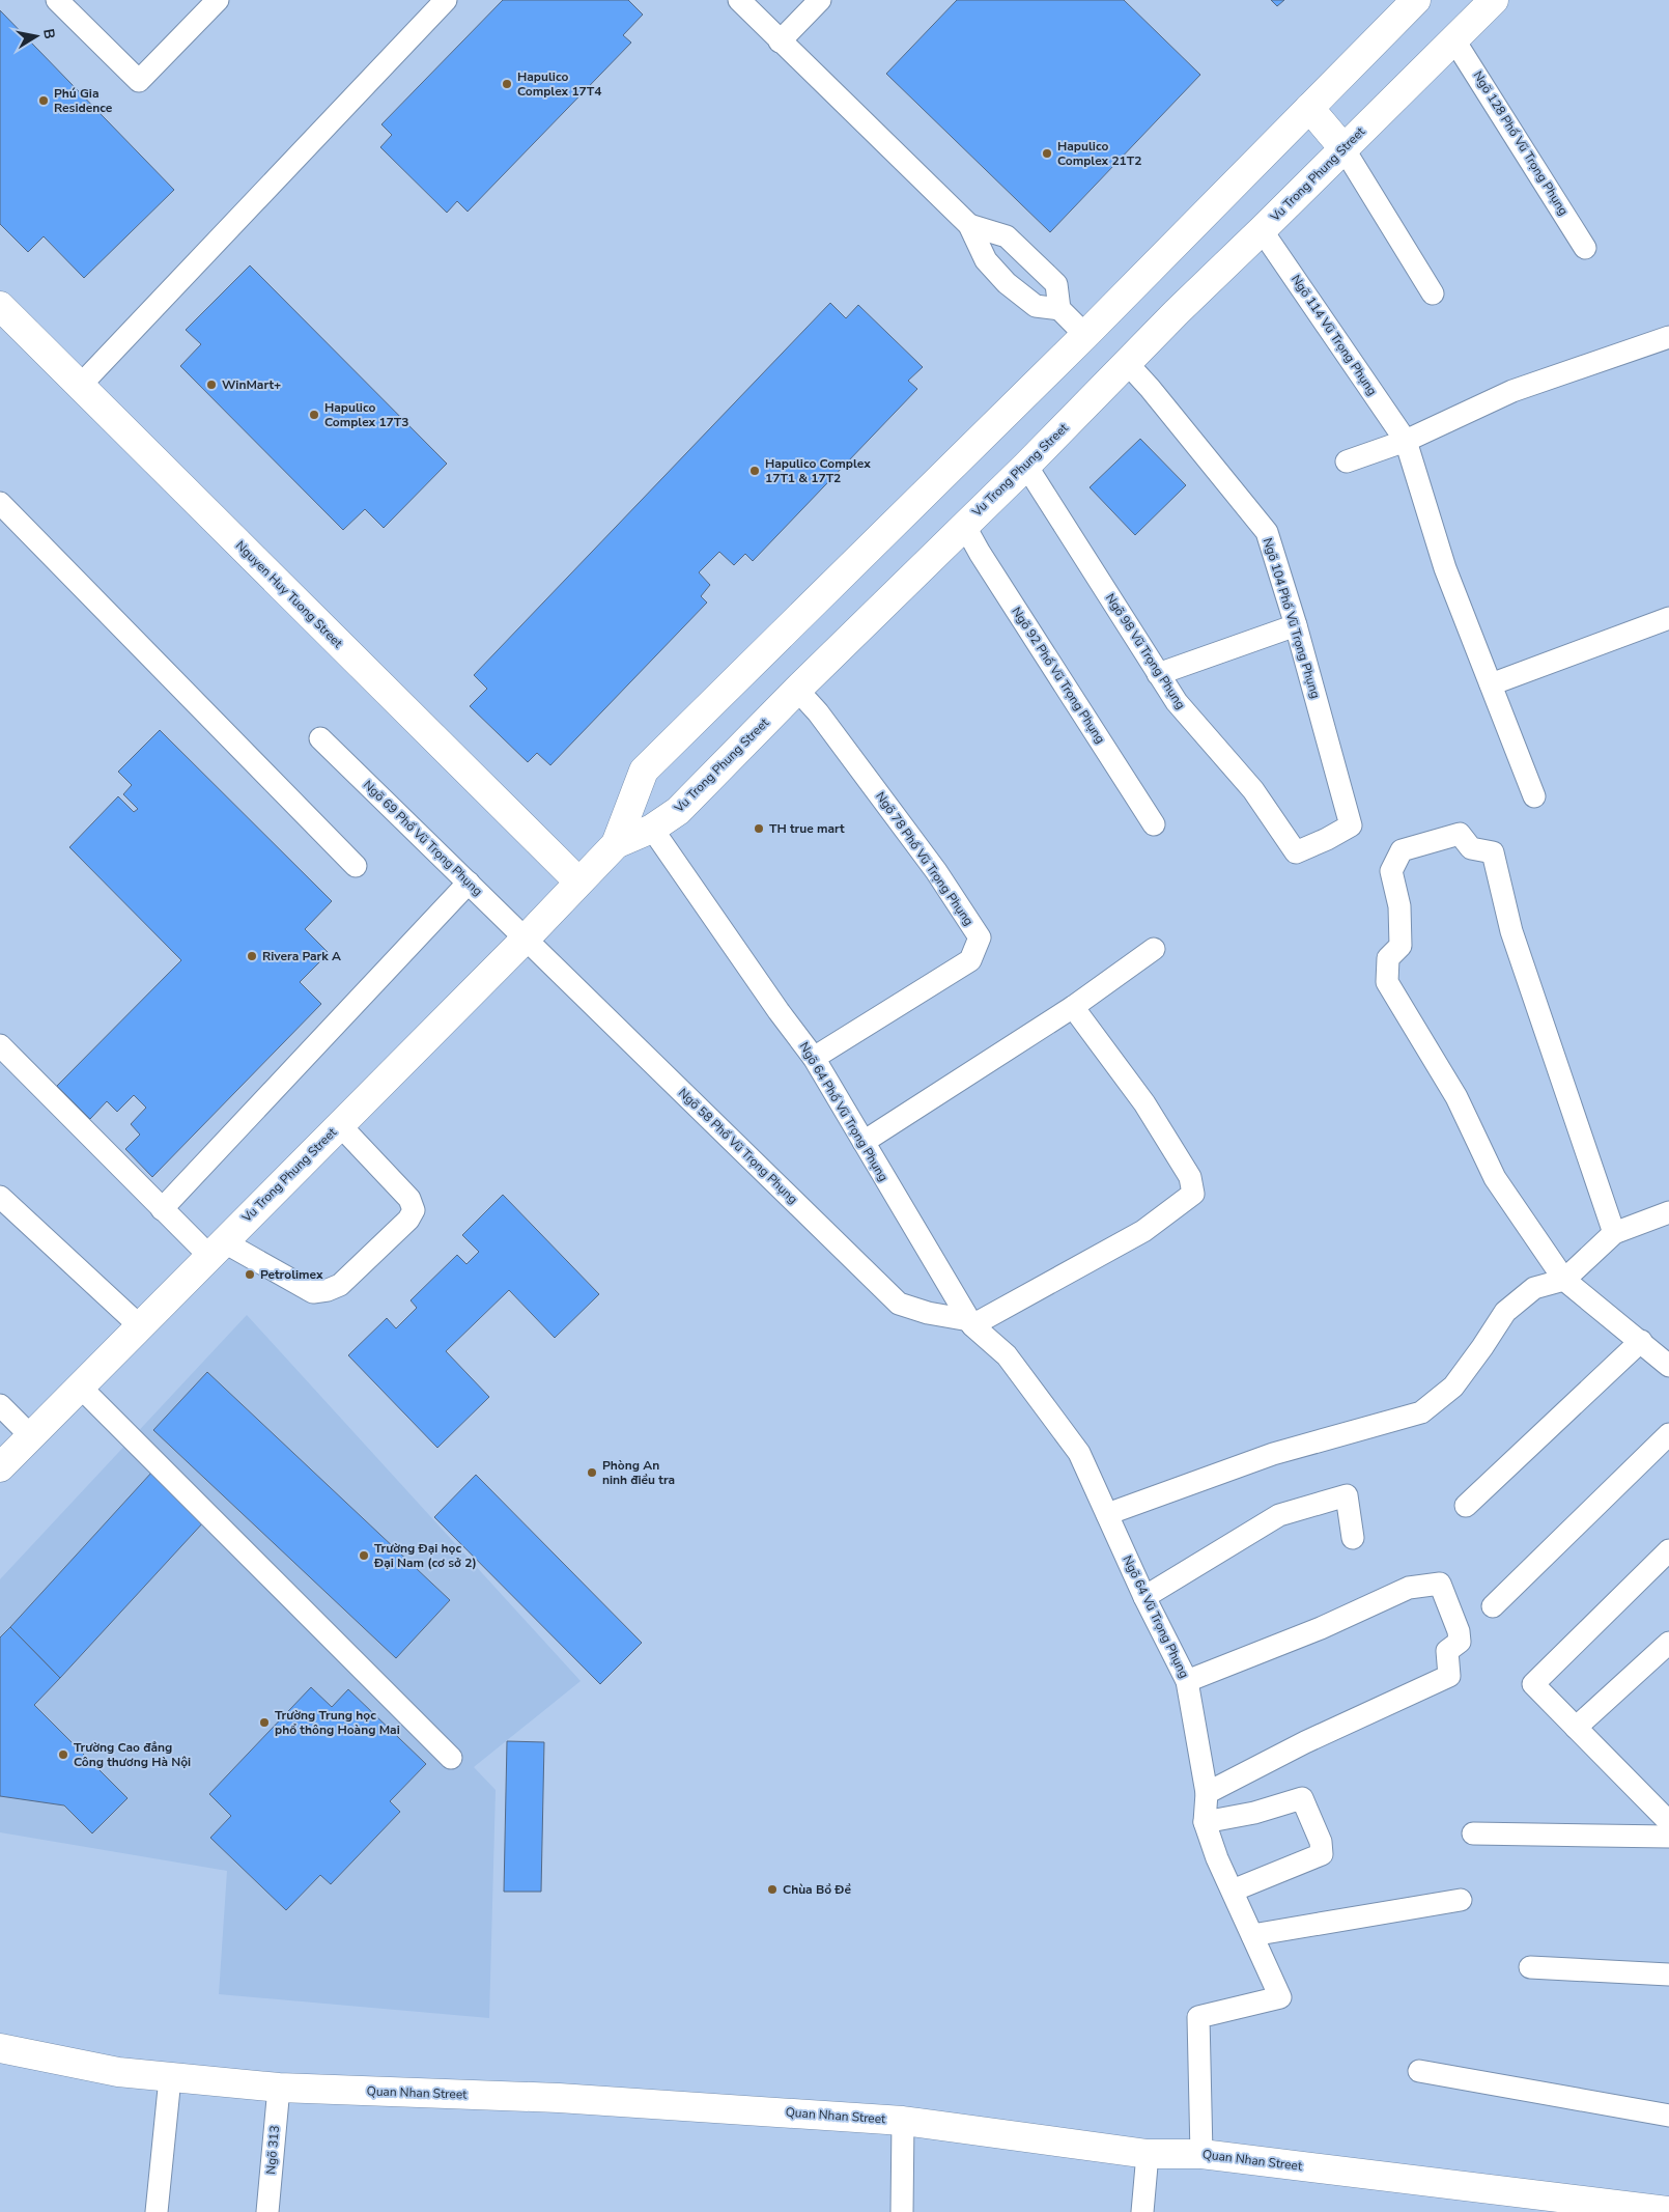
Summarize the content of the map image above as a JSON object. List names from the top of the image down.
{
  "streets": {
    "street": ["Vu Trong Phung Street", "Nguyen Huy Tuong Street", "Quan Nhan Street"],
    "lane": [
      "Ngõ 128 Phố Vũ Trọng Phụng",
      "Ngõ 114 Vũ Trọng Phụng",
      "Ngõ 104 Phố Vũ Trọng Phụng",
      "Ngõ 98 Vũ Trọng Phụng",
      "Ngõ 92 Phố Vũ Trọng Phụng",
      "Ngõ 69 Phố Vũ Trọng Phụng",
      "Ngõ 78 Phố Vũ Trọng Phụng",
      "Ngõ 64 Phố Vũ Trọng Phụng",
      "Ngõ 58 Phố Vũ Trọng Phụng",
      "Ngõ 64 Vũ Trọng Phụng",
      "Ngõ 313"
    ]
  },
  "crossings": [
    ["Ngõ 128 Phố Vũ Trọng Phụng", "Vu Trong Phung Street"],
    ["Vu Trong Phung Street", "Ngõ 114 Vũ Trọng Phụng"],
    ["Vu Trong Phung Street", "Nguyen Huy Tuong Street"],
    ["Vu Trong Phung Street", "Ngõ 104 Phố Vũ Trọng Phụng"],
    ["Vu Trong Phung Street", "Ngõ 98 Vũ Trọng Phụng"],
    ["Vu Trong Phung Street", "Ngõ 92 Phố Vũ Trọng Phụng"],
    ["Vu Trong Phung Street", "Ngõ 69 Phố Vũ Trọng Phụng"],
    ["Vu Trong Phung Street", "Ngõ 78 Phố Vũ Trọng Phụng"],
    ["Vu Trong Phung Street", "Ngõ 64 Phố Vũ Trọng Phụng"],
    ["Vu Trong Phung Street", "Ngõ 58 Phố Vũ Trọng Phụng"],
    ["Ngõ 104 Phố Vũ Trọng Phụng", "Ngõ 98 Vũ Trọng Phụng"],
    ["Ngõ 69 Phố Vũ Trọng Phụng", "Ngõ 58 Phố Vũ Trọng Phụng"],
    ["Ngõ 78 Phố Vũ Trọng Phụng", "Ngõ 64 Phố Vũ Trọng Phụng"],
    ["Ngõ 64 Phố Vũ Trọng Phụng", "Ngõ 58 Phố Vũ Trọng Phụng"],
    ["Ngõ 64 Phố Vũ Trọng Phụng", "Ngõ 64 Vũ Trọng Phụng"],
    ["Ngõ 58 Phố Vũ Trọng Phụng", "Ngõ 64 Vũ Trọng Phụng"],
    ["Ngõ 64 Vũ Trọng Phụng", "Quan Nhan Street"],
    ["Quan Nhan Street", "Ngõ 313"]
  ],
  "places": [
    "Hapulico Complex 17T4",
    "Phú Gia Residence",
    "Hapulico Complex 21T2",
    "WinMart+",
    "Hapulico Complex 17T3",
    "Hapulico Complex 17T1 & 17T2",
    "TH true mart",
    "Rivera Park A",
    "Petrolimex",
    "Phòng An ninh điều tra",
    "Trường Đại học Đại Nam (cơ sở 2)",
    "Trường Trung học phổ thông Hoàng Mai",
    "Trường Cao đẳng Công thương Hà Nội",
    "Chùa Bồ Đề"
  ],
  "north": "right"
}
